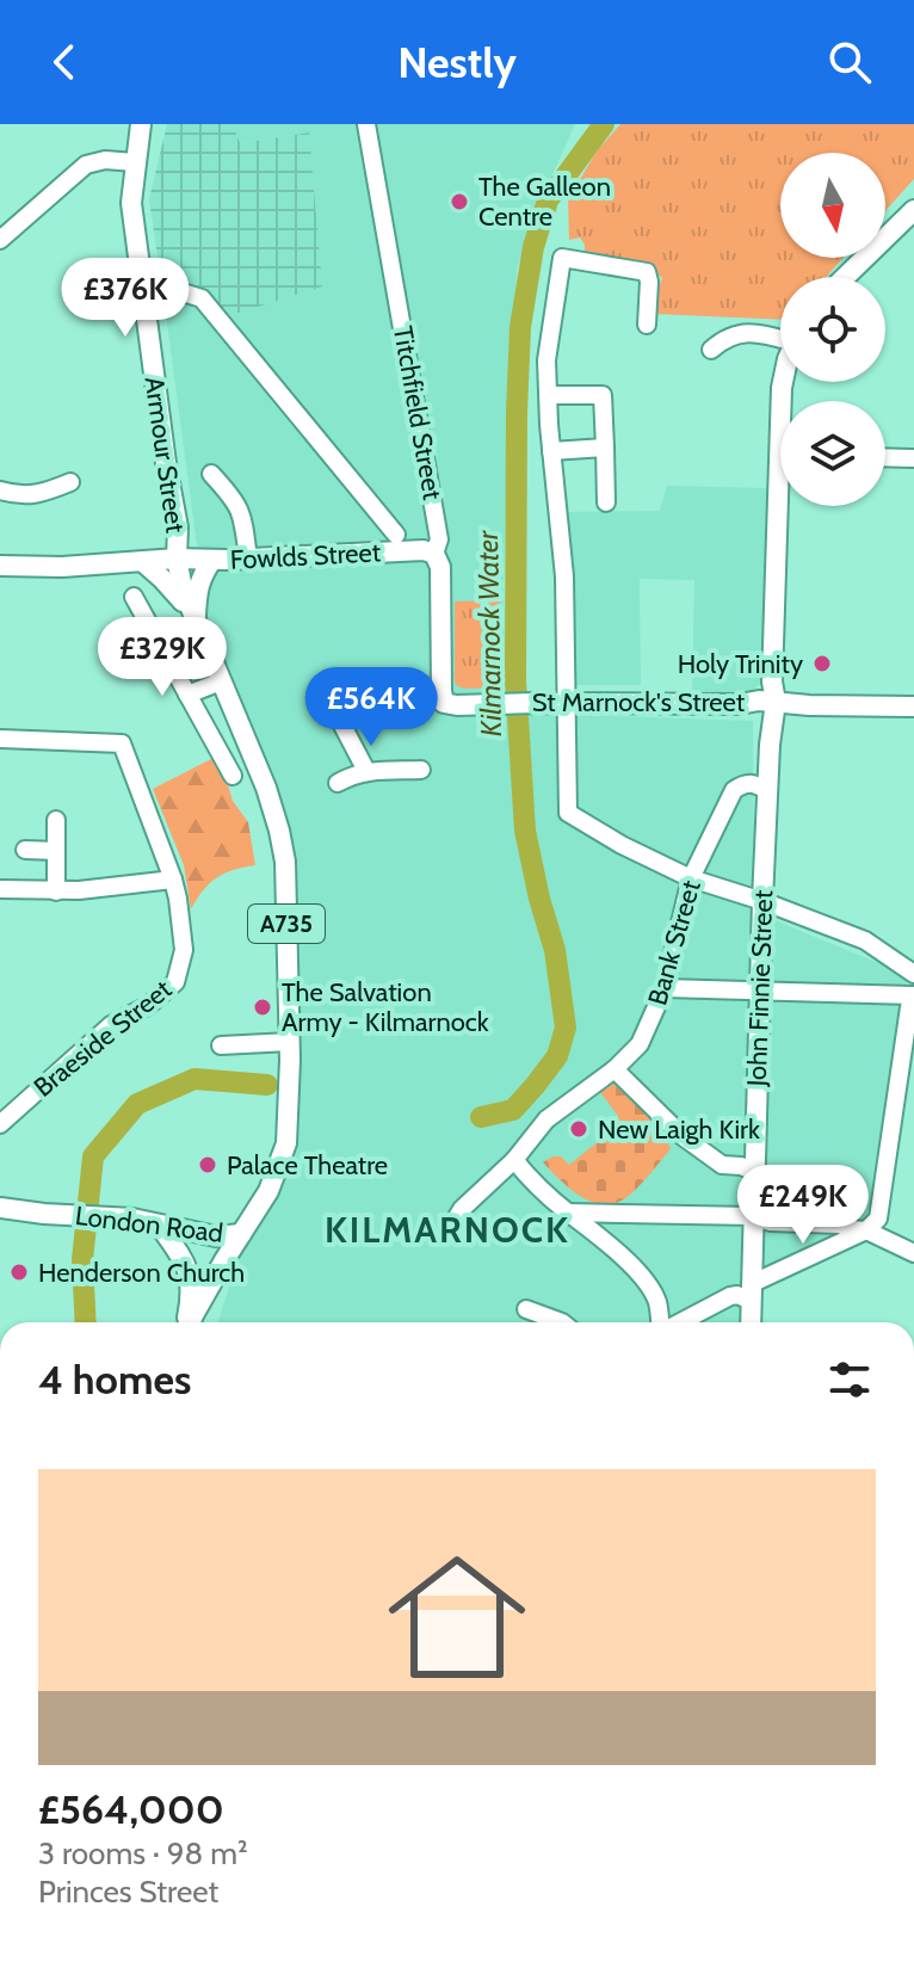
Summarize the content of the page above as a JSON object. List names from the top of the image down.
{
  "streets": {
    "main road": [
      "Titchfield Street",
      "Armour Street",
      "Fowlds Street",
      "St Marnock's Street",
      "A735",
      "John Finnie Street",
      "London Road"
    ],
    "street": ["Bank Street", "Braeside Street"]
  },
  "crossings": [
    ["Titchfield Street", "Fowlds Street"],
    ["Titchfield Street", "St Marnock's Street"],
    ["Armour Street", "Fowlds Street"],
    ["Armour Street", "A735"],
    ["Fowlds Street", "A735"],
    ["St Marnock's Street", "John Finnie Street"],
    ["A735", "London Road"],
    ["Bank Street", "John Finnie Street"]
  ],
  "districts": ["KILMARNOCK"],
  "water": ["Kilmarnock Water"],
  "places": [
    "The Galleon Centre",
    "Holy Trinity",
    "The Salvation Army - Kilmarnock",
    "New Laigh Kirk",
    "Palace Theatre",
    "Henderson Church"
  ],
  "north": "bottom",
  "page": {
    "header": "Nestly",
    "price": [
      "£376K",
      "£329K",
      "£564K",
      "£249K"
    ],
    "heading": "4 homes",
    "list": [
      {
        "name": "£564,000",
        "note": "3 rooms · 98 m² · Princes Street"
      }
    ]
  }
}
